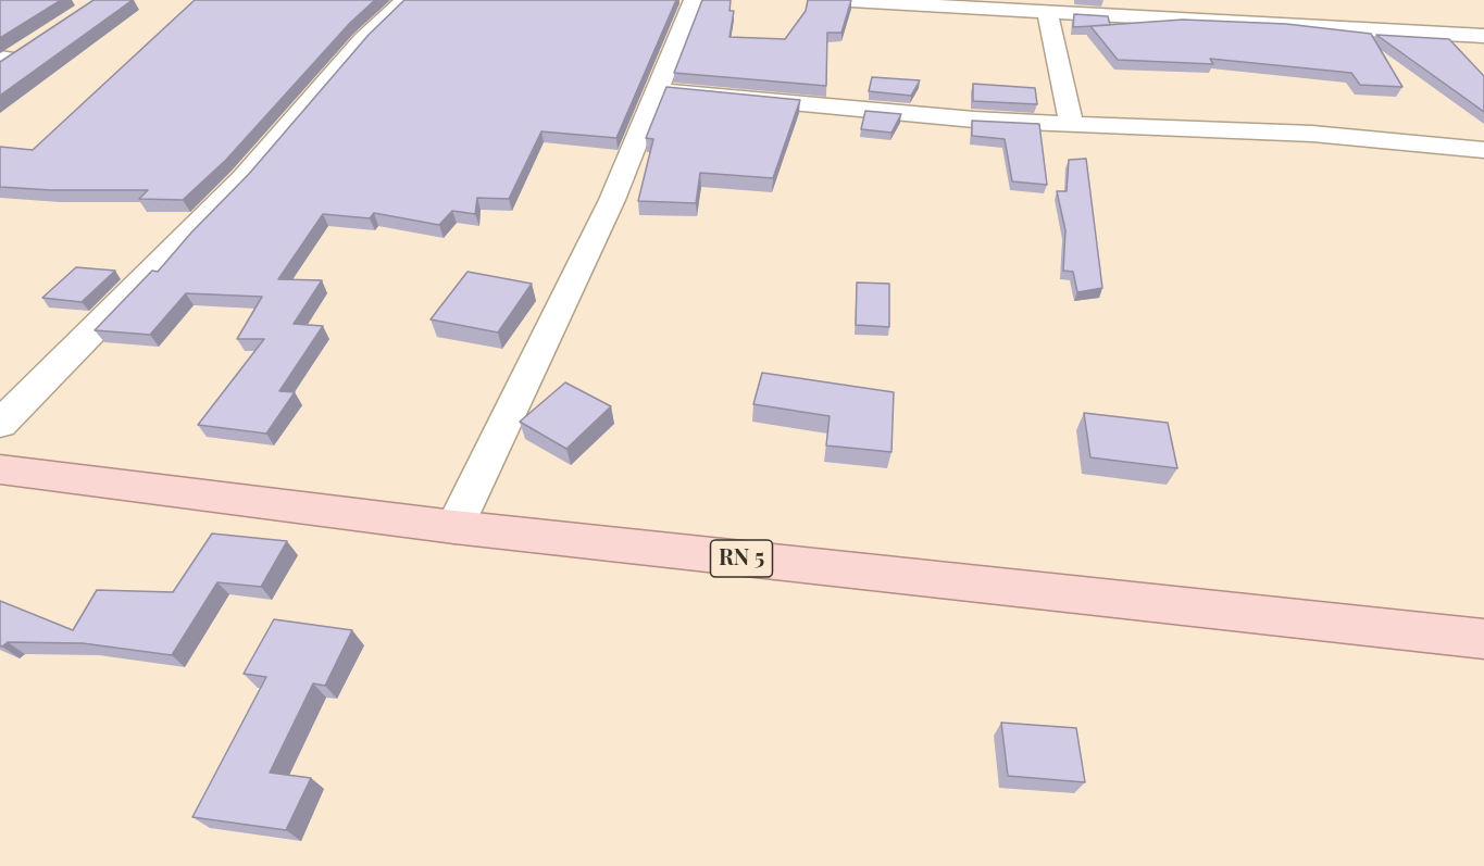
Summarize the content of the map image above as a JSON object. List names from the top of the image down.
{
  "streets": {
    "main road": ["RN 5"]
  }
}
